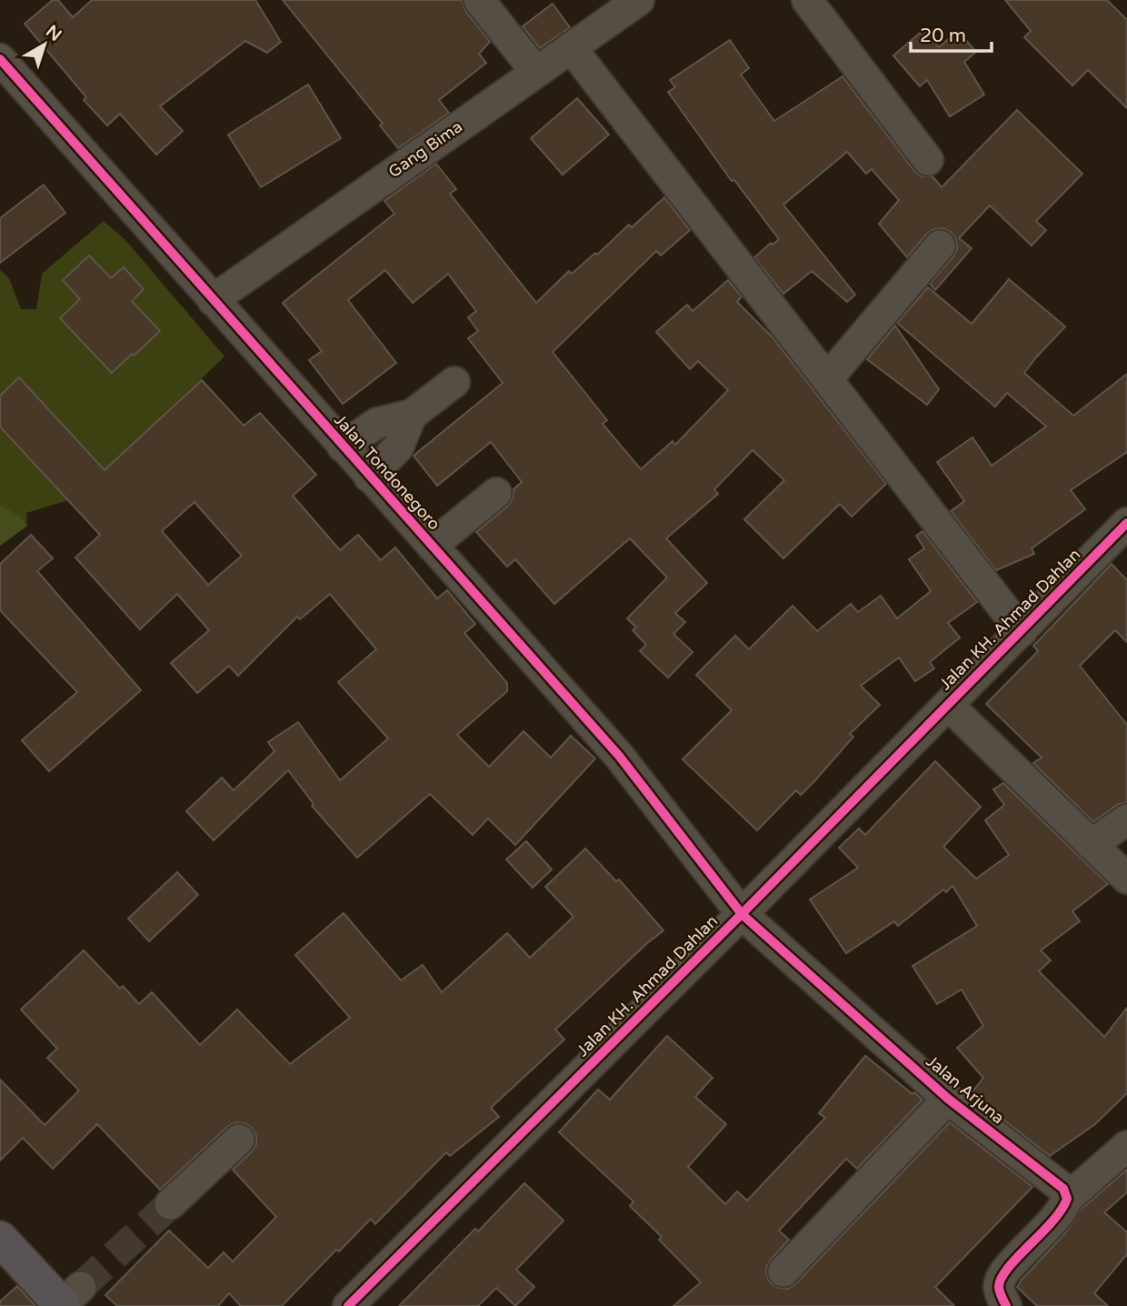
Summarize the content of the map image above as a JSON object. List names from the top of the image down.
{
  "streets": {
    "street": [
      "Gang Bima",
      "Jalan Tondonegoro",
      "Jalan KH. Ahmad Dahlan",
      "Jalan Arjuna"
    ]
  },
  "crossings": [
    ["Gang Bima", "Jalan Tondonegoro"],
    ["Jalan Tondonegoro", "Jalan KH. Ahmad Dahlan"],
    ["Jalan Tondonegoro", "Jalan Arjuna"],
    ["Jalan KH. Ahmad Dahlan", "Jalan Arjuna"]
  ],
  "scale_bar": "20 m",
  "north": "top right"
}
